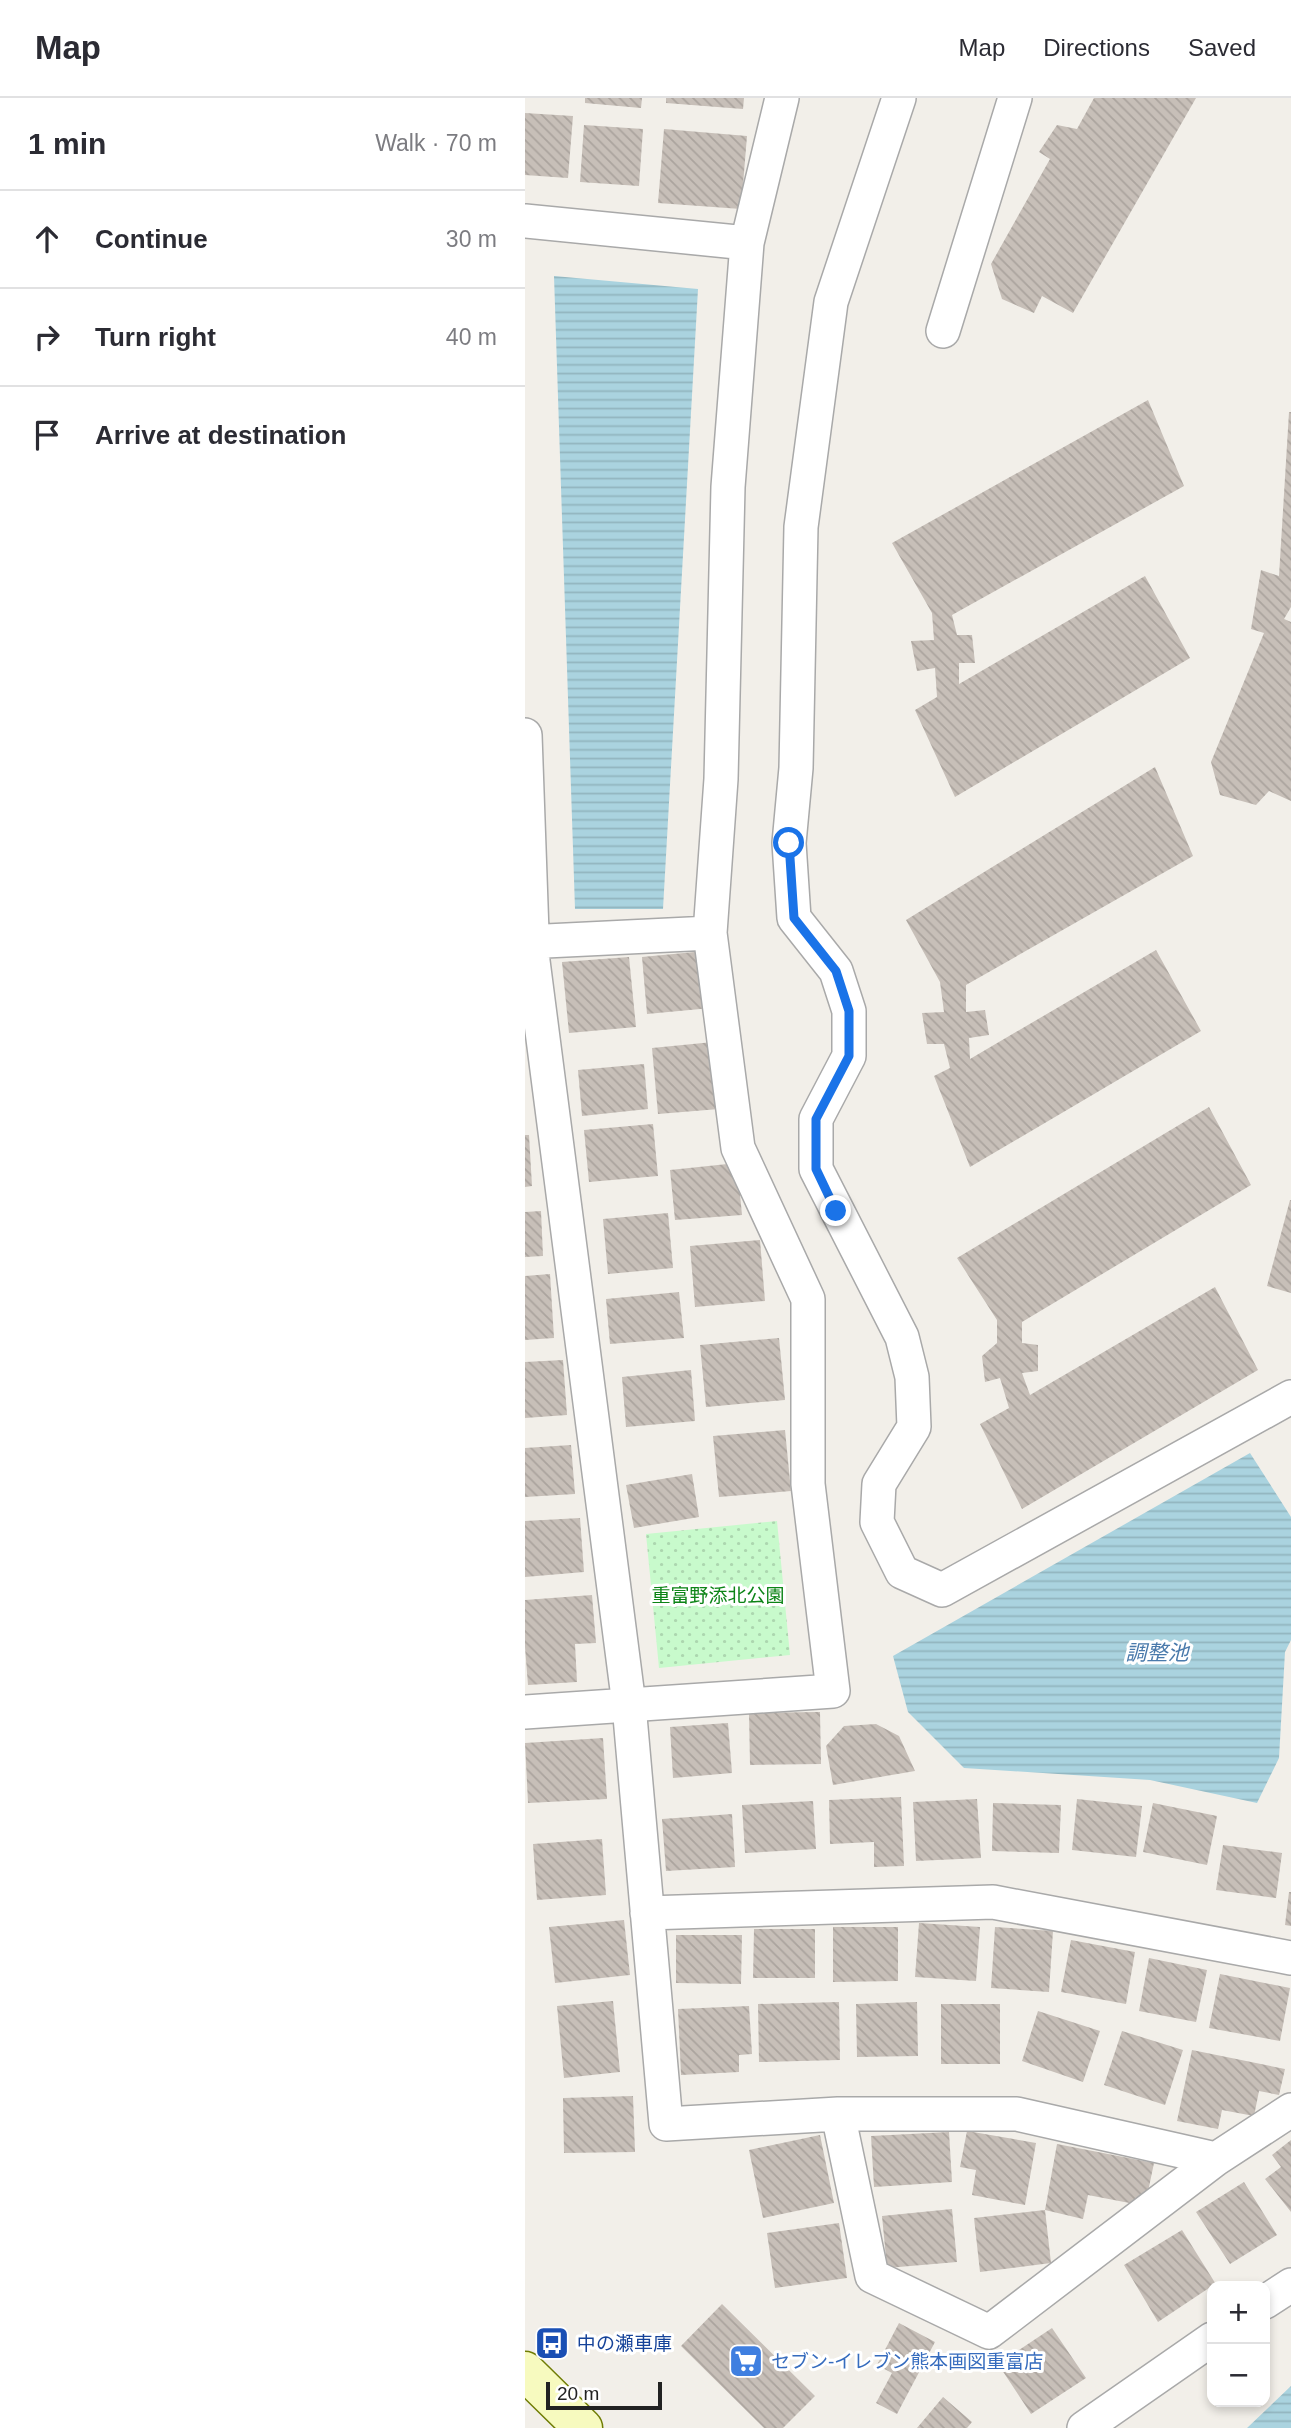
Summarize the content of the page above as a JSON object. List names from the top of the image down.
{
  "water": ["調整池"],
  "parks": ["重富野添北公園"],
  "places": {
    "bus stop": ["中の瀬車庫"],
    "supermarket": ["セブン-イレブン熊本画図重富店"]
  },
  "scale_bar": "20 m",
  "page": {
    "header": "Map",
    "nav": ["Map", "Directions", "Saved"],
    "heading": ["1 min", "Walk · 70 m"],
    "list": [
      ["Continue", "30 m"],
      ["Turn right", "40 m"],
      "Arrive at destination"
    ],
    "map_buttons": ["+", "−"],
    "scale": "20 m"
  }
}
